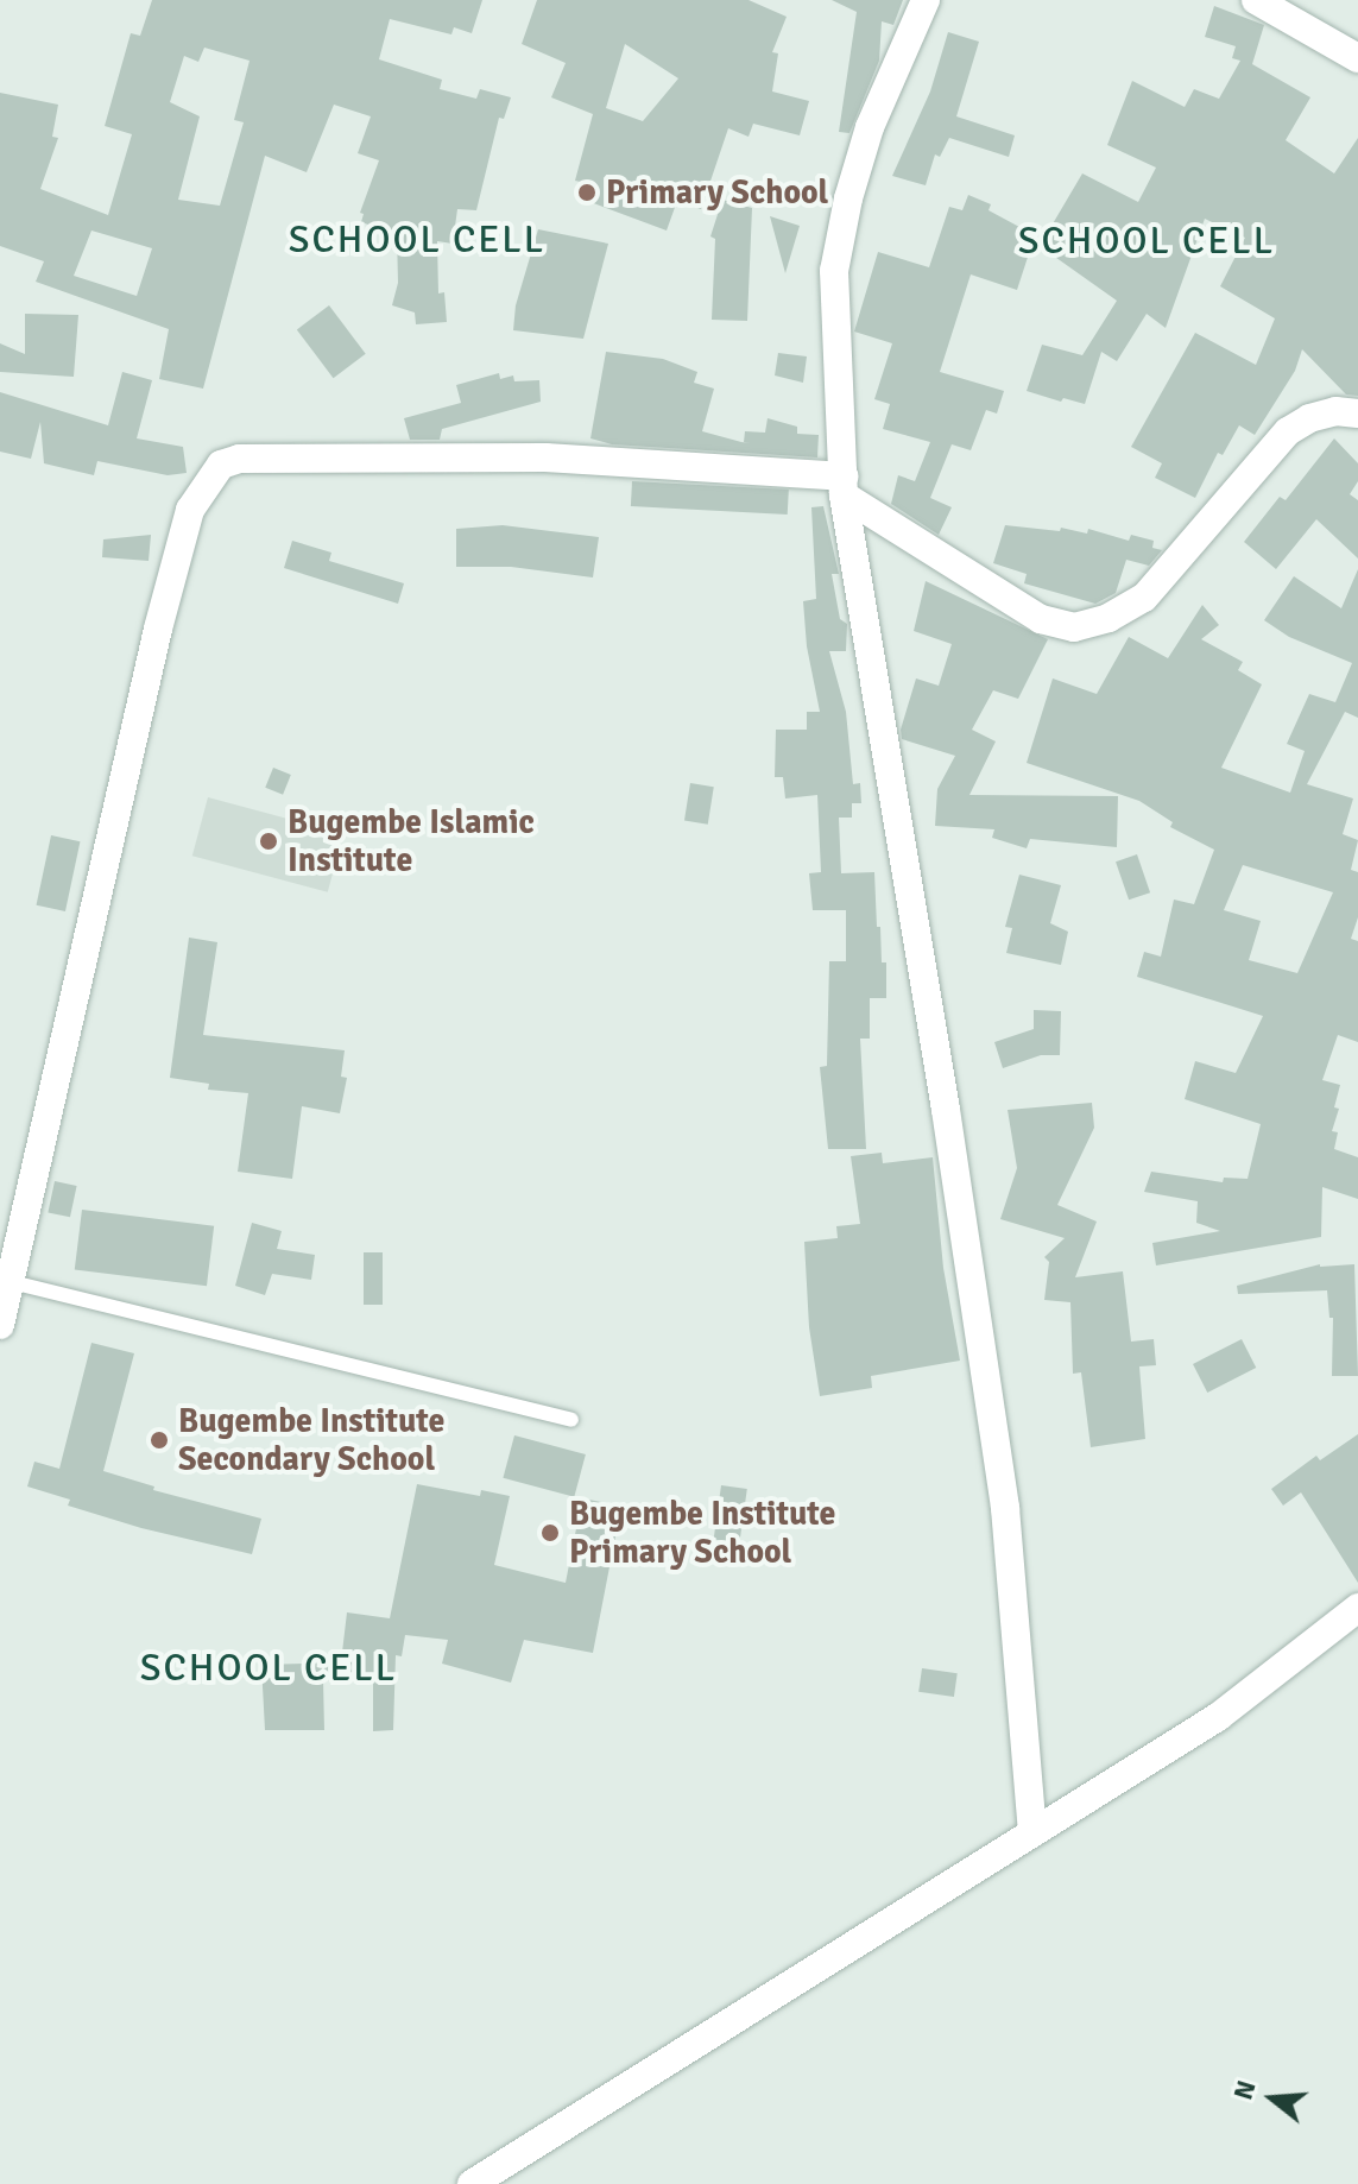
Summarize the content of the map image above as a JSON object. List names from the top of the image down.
{
  "districts": ["SCHOOL CELL", "SCHOOL CELL", "SCHOOL CELL"],
  "places": [
    "Primary School",
    "Bugembe Islamic Institute",
    "Bugembe Institute Secondary School",
    "Bugembe Institute Primary School"
  ],
  "north": "left"
}
